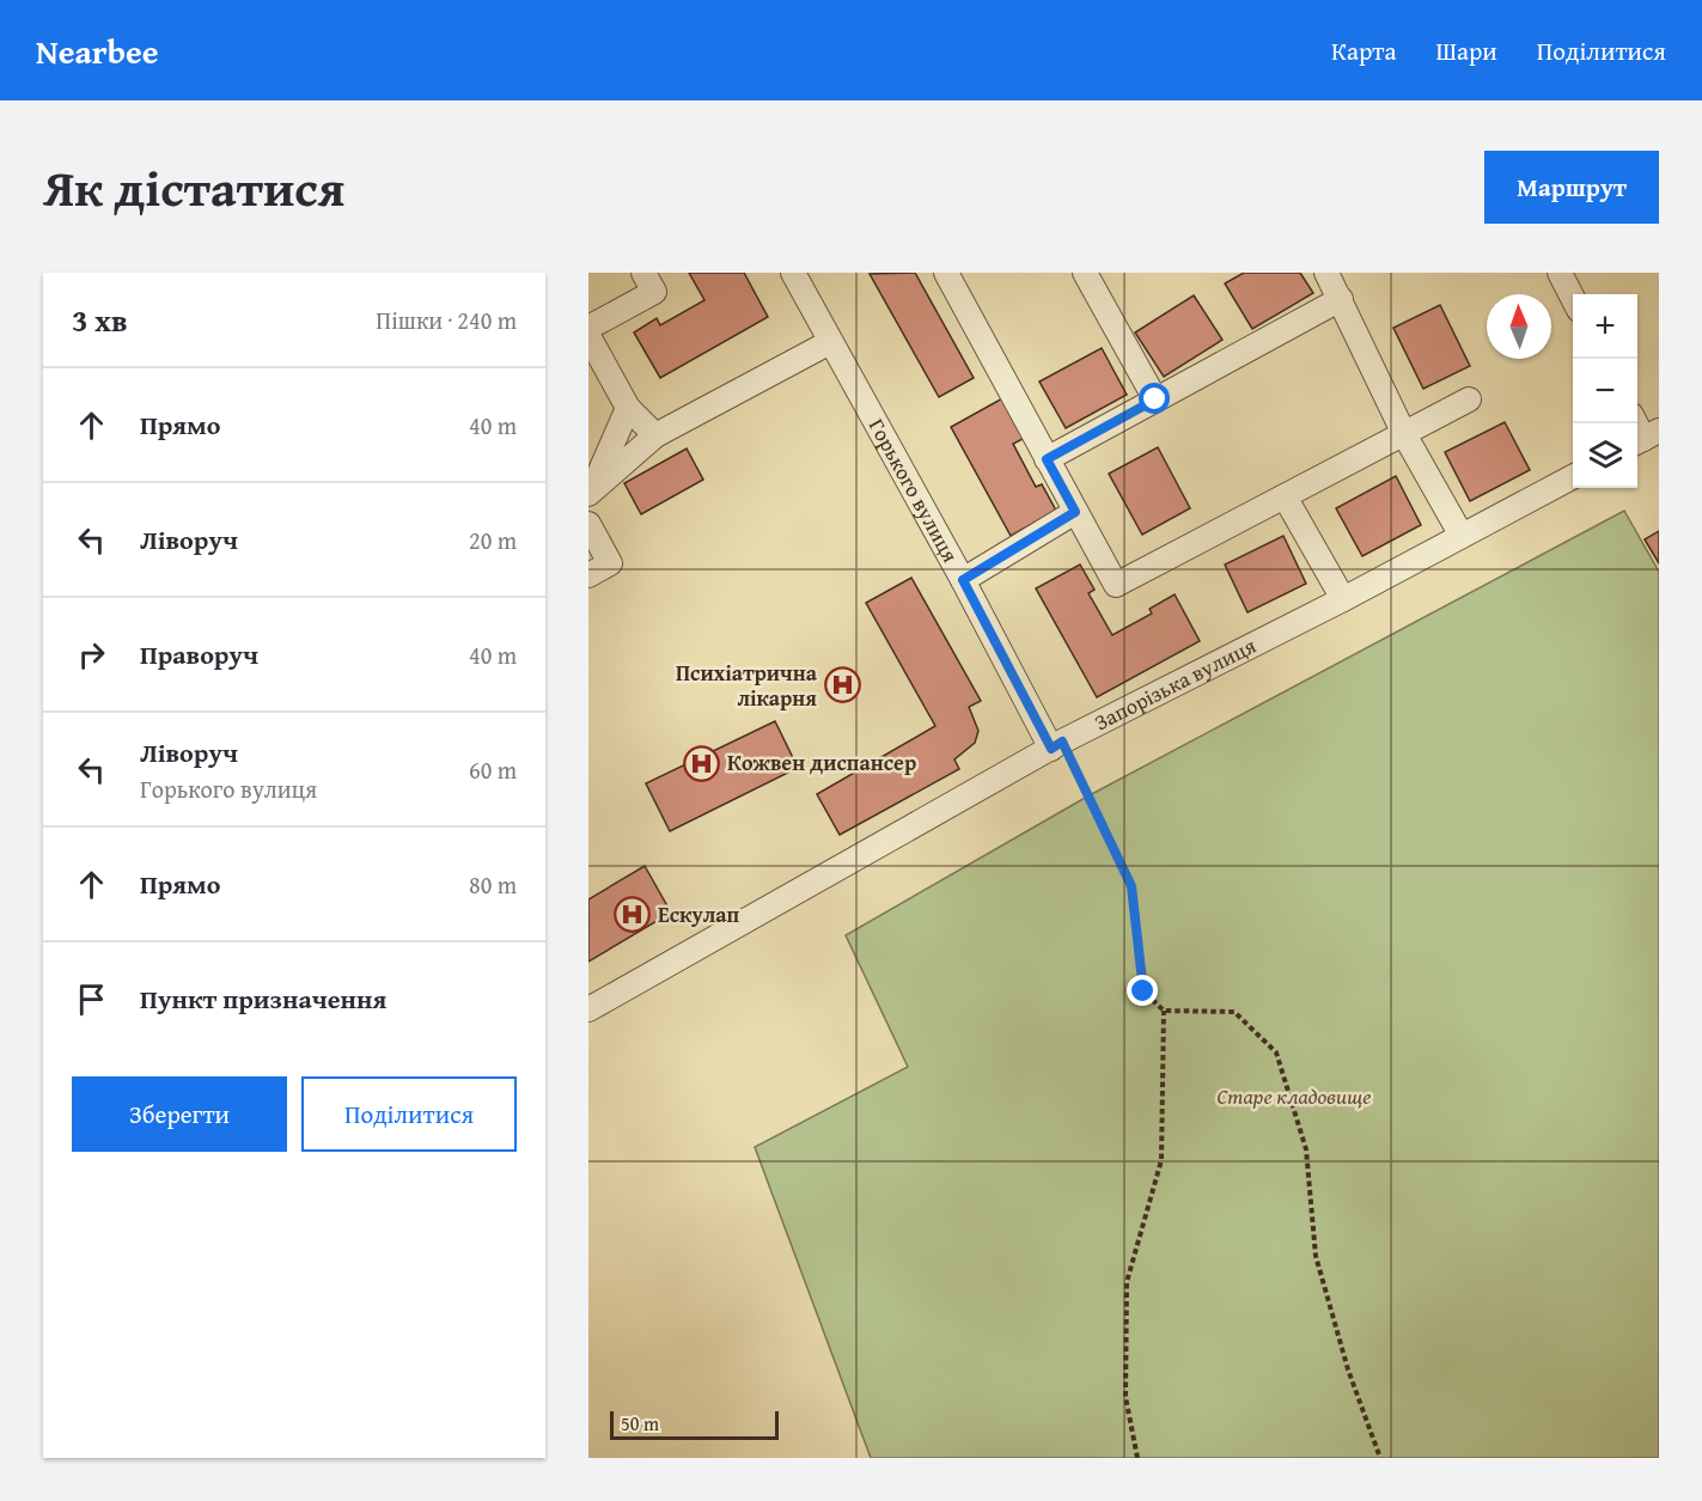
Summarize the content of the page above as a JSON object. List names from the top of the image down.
{
  "streets": {
    "street": ["Горького вулиця", "Запорізька вулиця"]
  },
  "crossings": [
    ["Горького вулиця", "Запорізька вулиця"]
  ],
  "parks": ["Старе кладовище"],
  "places": {
    "hospital": ["Психіатрична лікарня", "Кожвен диспансер", "Ескулап"]
  },
  "scale_bar": "50 m",
  "north": "top",
  "page": {
    "header": "Nearbee",
    "nav": ["Карта", "Шари", "Поділитися"],
    "title": "Як дістатися",
    "buttons": [
      "Маршрут",
      ["Зберегти", "Поділитися"]
    ],
    "heading": ["3 хв", "Пішки · 240 m"],
    "map_buttons": ["+", "−"],
    "list": [
      ["Прямо", "40 m"],
      ["Ліворуч", "20 m"],
      ["Праворуч", "40 m"],
      ["Ліворуч", "Горького вулиця", "60 m"],
      ["Прямо", "80 m"],
      "Пункт призначення"
    ],
    "scale": "50 m"
  }
}
